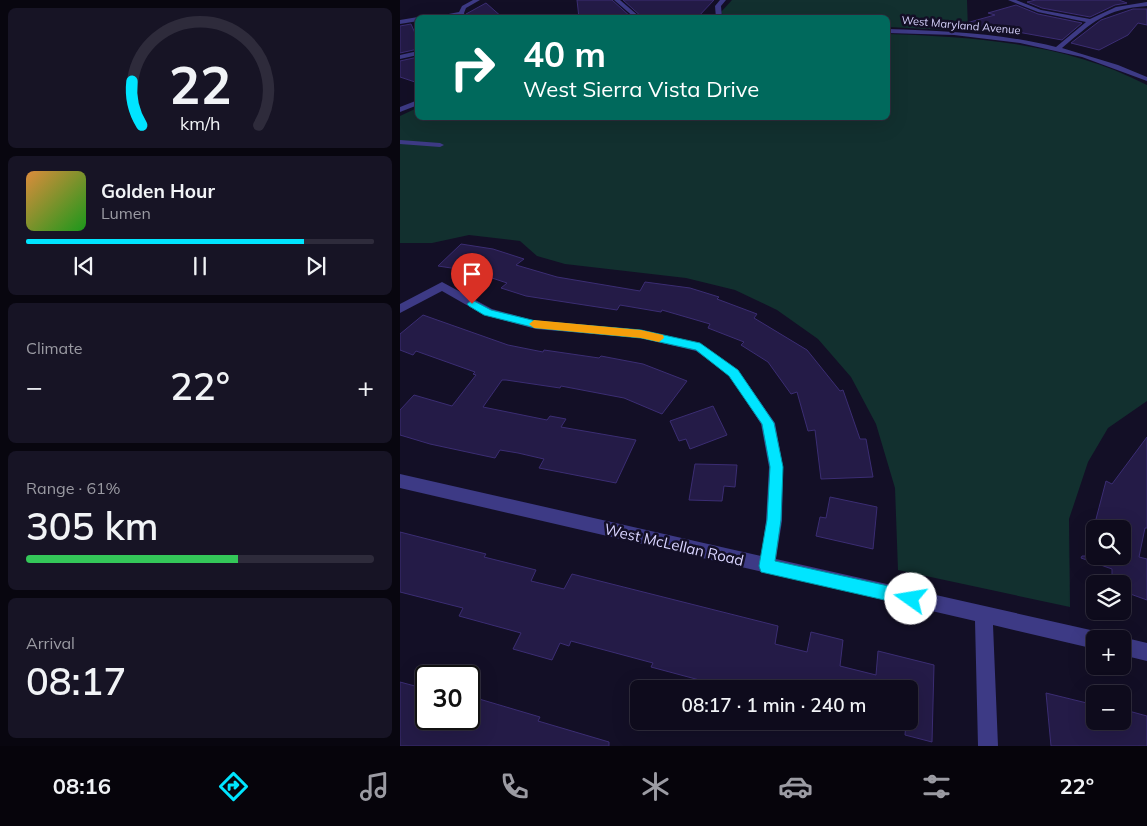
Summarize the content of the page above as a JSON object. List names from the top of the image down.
{
  "streets": {
    "street": ["West Maryland Avenue", "West McLellan Road"]
  },
  "page": {
    "turn": ["40 m", "West Sierra Vista Drive"],
    "song": ["Golden Hour", "Lumen"],
    "tile": [
      "Climate",
      ["Range · 61%", "305 km"],
      ["Arrival", "08:17"]
    ],
    "heat": ["−", "22°", "+"],
    "map_buttons": ["+", "−"],
    "limit": "30",
    "trip": "08:17 · 1 min · 240 m",
    "tabs": ["08:16", "22°"],
    "gauge": ["22", "km/h"]
  }
}
